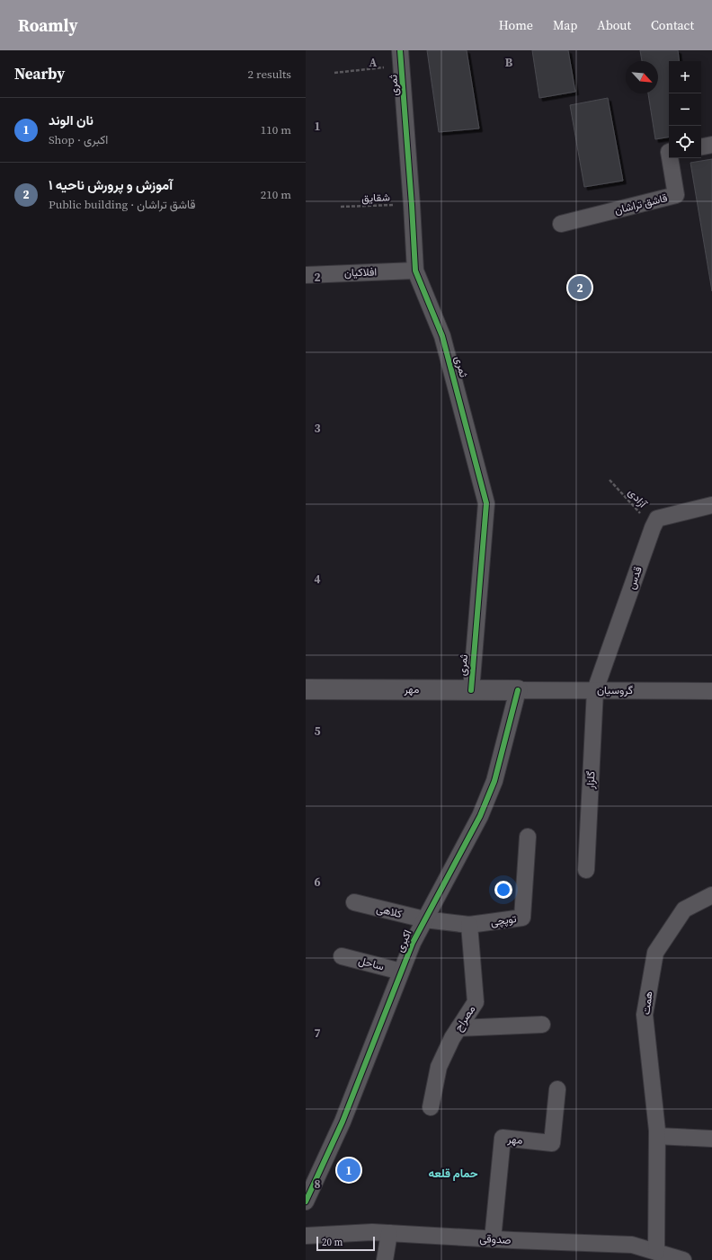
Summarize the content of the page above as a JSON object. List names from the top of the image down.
{
  "streets": {
    "street": [
      "ثمری",
      "قاشق تراشان",
      "افلاکیان",
      "قدس",
      "مهر",
      "گروسیان",
      "گلزار",
      "کلاهی",
      "توپچی",
      "اکبری",
      "ساحل",
      "همت",
      "مصراح",
      "صدوقی"
    ],
    "path": ["شقایق", "آزادی"]
  },
  "crossings": [
    ["ثمری", "شقایق"],
    ["ثمری", "افلاکیان"],
    ["ثمری", "مهر"],
    ["آزادی", "قدس"],
    ["قدس", "گروسیان"],
    ["قدس", "گلزار"],
    ["مهر", "گروسیان"],
    ["مهر", "اکبری"],
    ["مهر", "صدوقی"],
    ["گروسیان", "گلزار"],
    ["گروسیان", "اکبری"],
    ["کلاهی", "توپچی"],
    ["کلاهی", "اکبری"],
    ["توپچی", "اکبری"],
    ["توپچی", "مصراح"],
    ["اکبری", "ساحل"],
    ["همت", "صدوقی"]
  ],
  "districts": ["حمام قلعه"],
  "scale_bar": "20 m",
  "north": "bottom right",
  "page": {
    "header": "Roamly",
    "nav": [
      "Home",
      "Map",
      "About",
      "Contact"
    ],
    "heading": ["Nearby", "2 results"],
    "map_buttons": ["+", "−"],
    "list": [
      {
        "mark": "1",
        "name": "نان الوند",
        "note": "Shop · اکبری",
        "value": "110 m"
      },
      {
        "mark": "2",
        "name": "آموزش و پرورش ناحیه ۱",
        "note": "Public building · قاشق تراشان",
        "value": "210 m"
      }
    ],
    "pins": ["2", "1"],
    "scale": "20 m"
  },
  "grid": {
    "columns": ["A", "B"],
    "rows": [
      "1",
      "2",
      "3",
      "4",
      "5",
      "6",
      "7",
      "8"
    ]
  }
}
